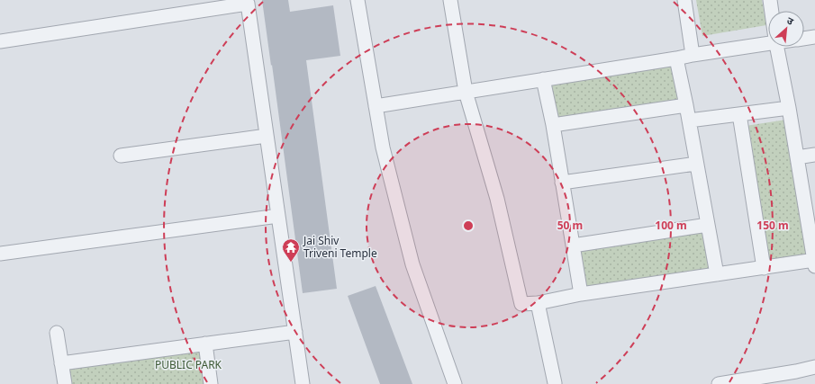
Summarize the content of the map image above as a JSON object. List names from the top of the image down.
{
  "parks": ["PUBLIC PARK"],
  "places": {
    "temple": ["Jai Shiv Triveni Temple"]
  },
  "north": "top right",
  "rings": ["50 m", "100 m", "150 m"]
}
